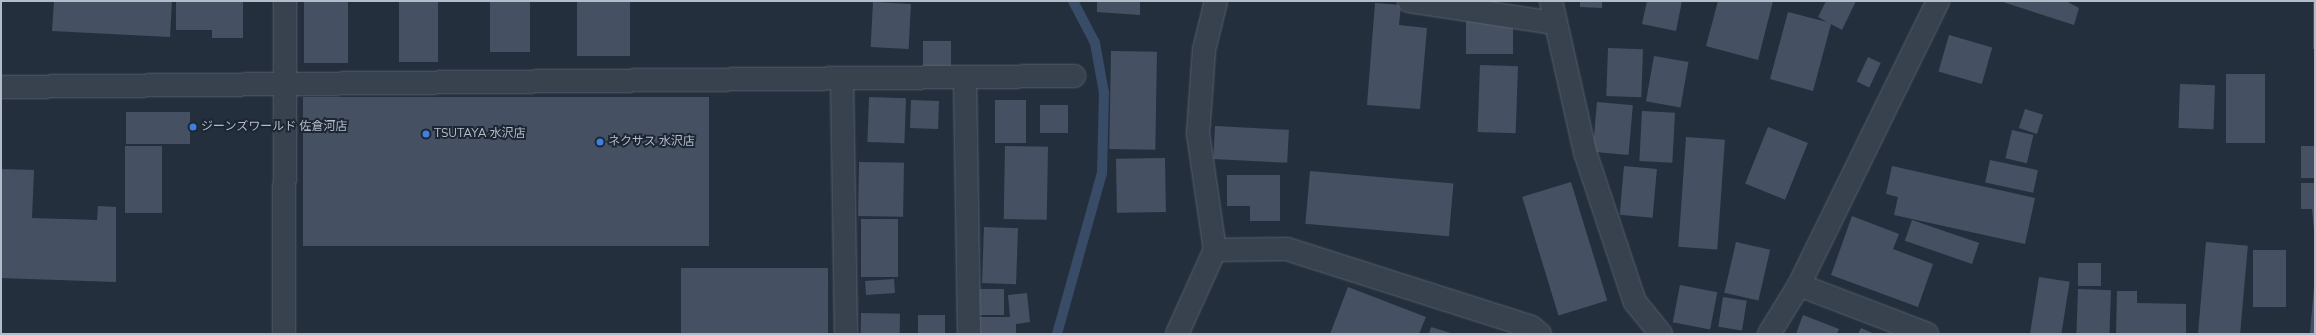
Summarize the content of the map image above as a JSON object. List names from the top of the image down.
{
  "places": ["ジーンズワールド 佐倉河店", "TSUTAYA 水沢店", "ネクサス 水沢店"]
}
